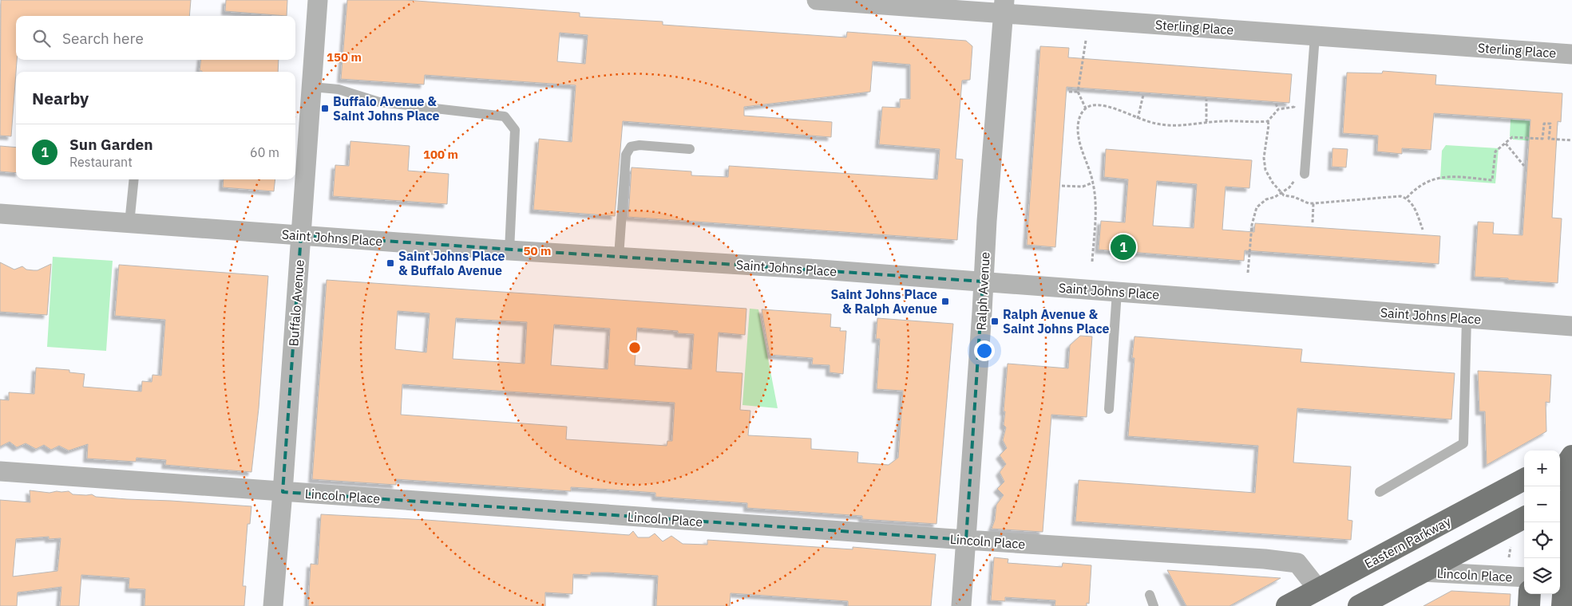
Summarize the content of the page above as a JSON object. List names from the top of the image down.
{
  "streets": {
    "main road": ["Eastern Parkway"],
    "street": [
      "Sterling Place",
      "Saint Johns Place",
      "Ralph Avenue",
      "Buffalo Avenue",
      "Lincoln Place"
    ]
  },
  "crossings": [
    ["Sterling Place", "Ralph Avenue"],
    ["Saint Johns Place", "Ralph Avenue"],
    ["Saint Johns Place", "Buffalo Avenue"],
    ["Ralph Avenue", "Lincoln Place"],
    ["Buffalo Avenue", "Lincoln Place"],
    ["Lincoln Place", "Eastern Parkway"]
  ],
  "places": {
    "transit": [
      "Buffalo Avenue & Saint Johns Place",
      "Saint Johns Place & Buffalo Avenue",
      "Saint Johns Place & Ralph Avenue",
      "Ralph Avenue & Saint Johns Place"
    ]
  },
  "page": {
    "search": "Search here",
    "heading": "Nearby",
    "list": [
      {
        "mark": "1",
        "name": "Sun Garden",
        "note": "Restaurant",
        "value": "60 m"
      }
    ],
    "pins": "1",
    "map_buttons": ["+", "−"]
  },
  "rings": ["150 m", "100 m", "50 m"]
}
